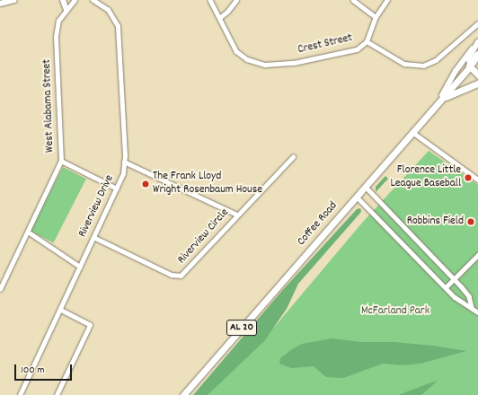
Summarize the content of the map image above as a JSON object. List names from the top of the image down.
{
  "streets": {
    "main road": ["Coffee Road", "AL 20"],
    "street": [
      "Crest Street",
      "West Alabama Street",
      "Riverview Drive",
      "Riverview Circle"
    ]
  },
  "crossings": [
    ["Riverview Drive", "Riverview Circle"]
  ],
  "parks": ["McFarland Park"],
  "places": ["Florence Little League Baseball", "The Frank Lloyd Wright Rosenbaum House", "Robbins Field"],
  "scale_bar": "100 m"
}
